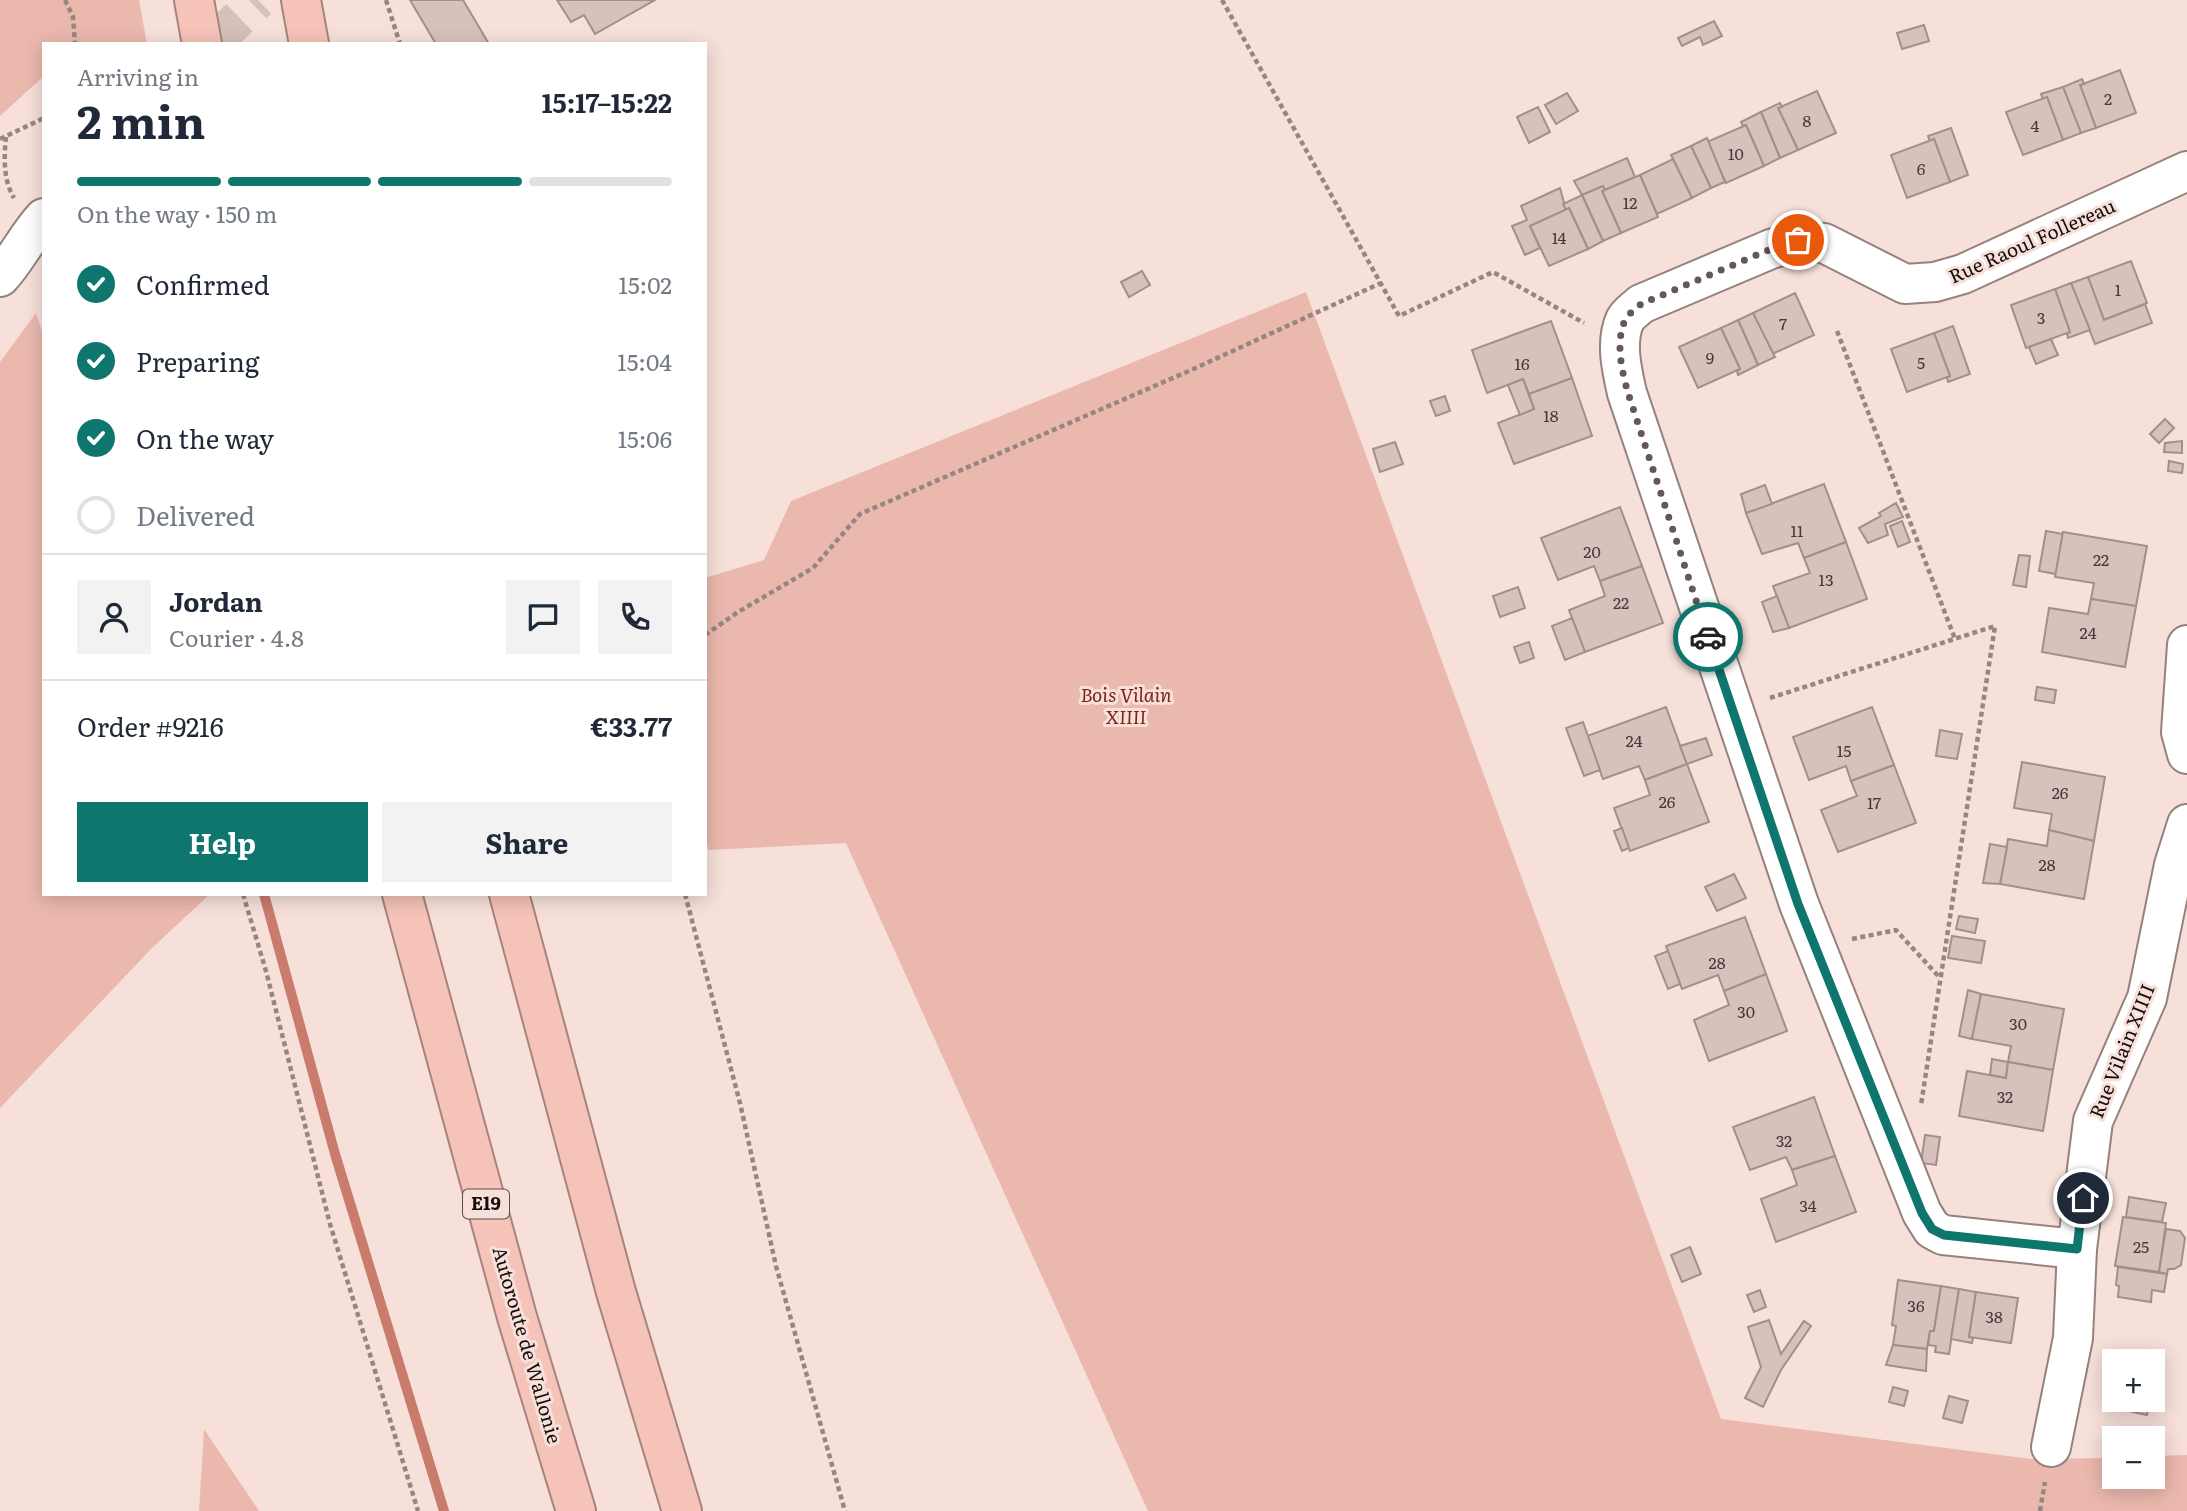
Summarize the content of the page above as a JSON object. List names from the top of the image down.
{
  "streets": {
    "highway": ["E19", "Autoroute de Wallonie"],
    "street": ["Rue Raoul Follereau", "Rue Vilain XIIII"]
  },
  "crossings": [
    ["Rue Raoul Follereau", "Rue Vilain XIIII"]
  ],
  "parks": ["Bois Vilain XIIII"],
  "house_numbers": [
    "2",
    "8",
    "4",
    "10",
    "6",
    "12",
    "14",
    "1",
    "3",
    "7",
    "9",
    "5",
    "16",
    "18",
    "11",
    "20",
    "22",
    "13",
    "22",
    "24",
    "24",
    "15",
    "26",
    "26",
    "17",
    "28",
    "28",
    "30",
    "30",
    "32",
    "32",
    "34",
    "25",
    "36",
    "38"
  ],
  "page": {
    "heading": ["2 min", "Arriving in", "15:17–15:22"],
    "panel": [
      "Jordan",
      "Courier · 4.8",
      "Order #9216",
      "€33.77"
    ],
    "bar": "On the way · 150 m",
    "list": [
      ["Confirmed", "15:02"],
      ["Preparing", "15:04"],
      ["On the way", "15:06"],
      "Delivered"
    ],
    "buttons": ["Help", "Share"],
    "map_buttons": ["+", "−"]
  }
}
